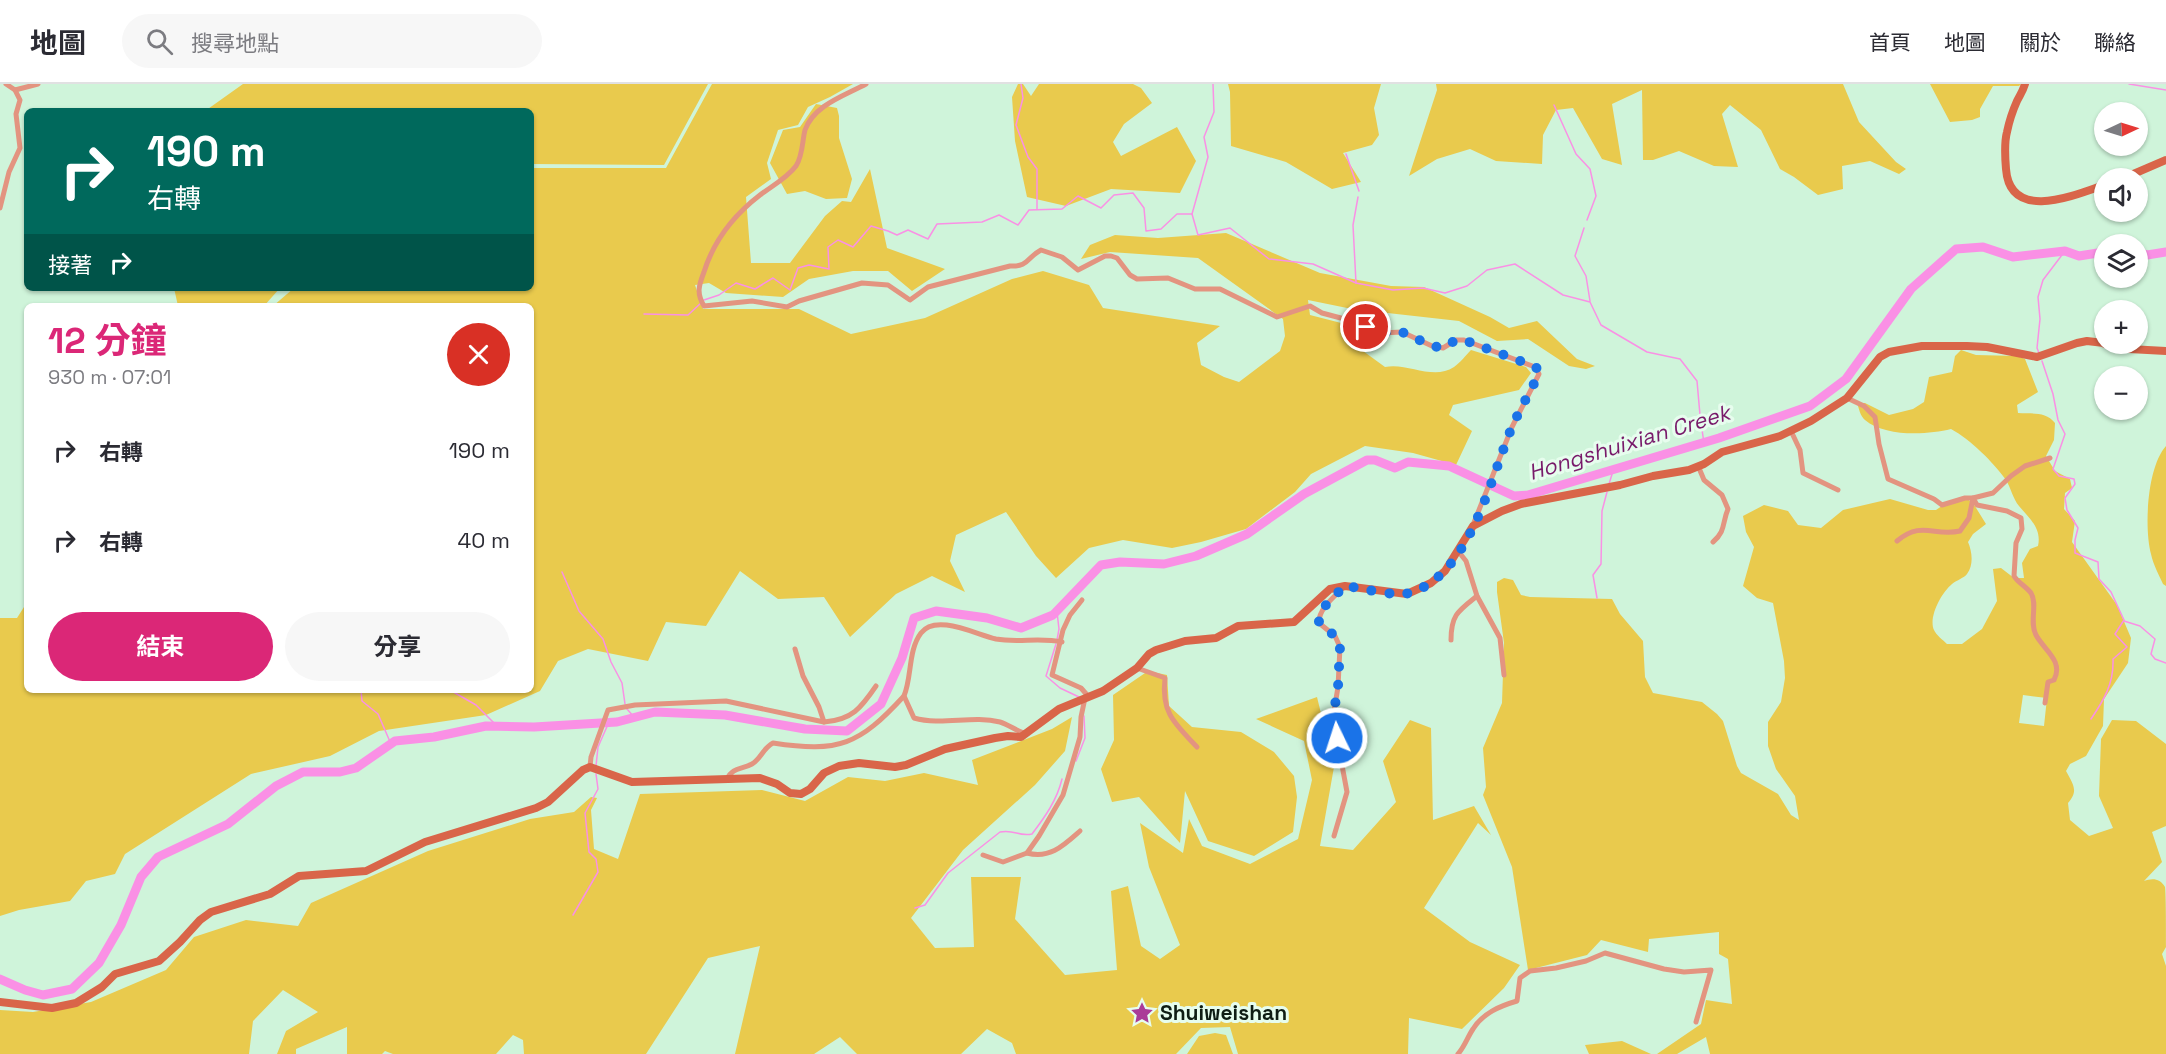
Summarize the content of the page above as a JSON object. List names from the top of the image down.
{
  "water": ["Hongshuixian Creek"],
  "places": {
    "place": ["Shuiweishan"]
  },
  "north": "right",
  "page": {
    "header": "地圖",
    "search": "搜尋地點",
    "nav": [
      "首頁",
      "地圖",
      "關於",
      "聯絡"
    ],
    "map_buttons": ["+", "−"],
    "turn": ["190 m", "右轉"],
    "then": "接著",
    "heading": ["12 分鐘", "930 m · 07:01"],
    "list": [
      {
        "name": "右轉",
        "value": "190 m"
      },
      {
        "name": "右轉",
        "value": "40 m"
      }
    ],
    "buttons": ["結束", "分享"]
  }
}
